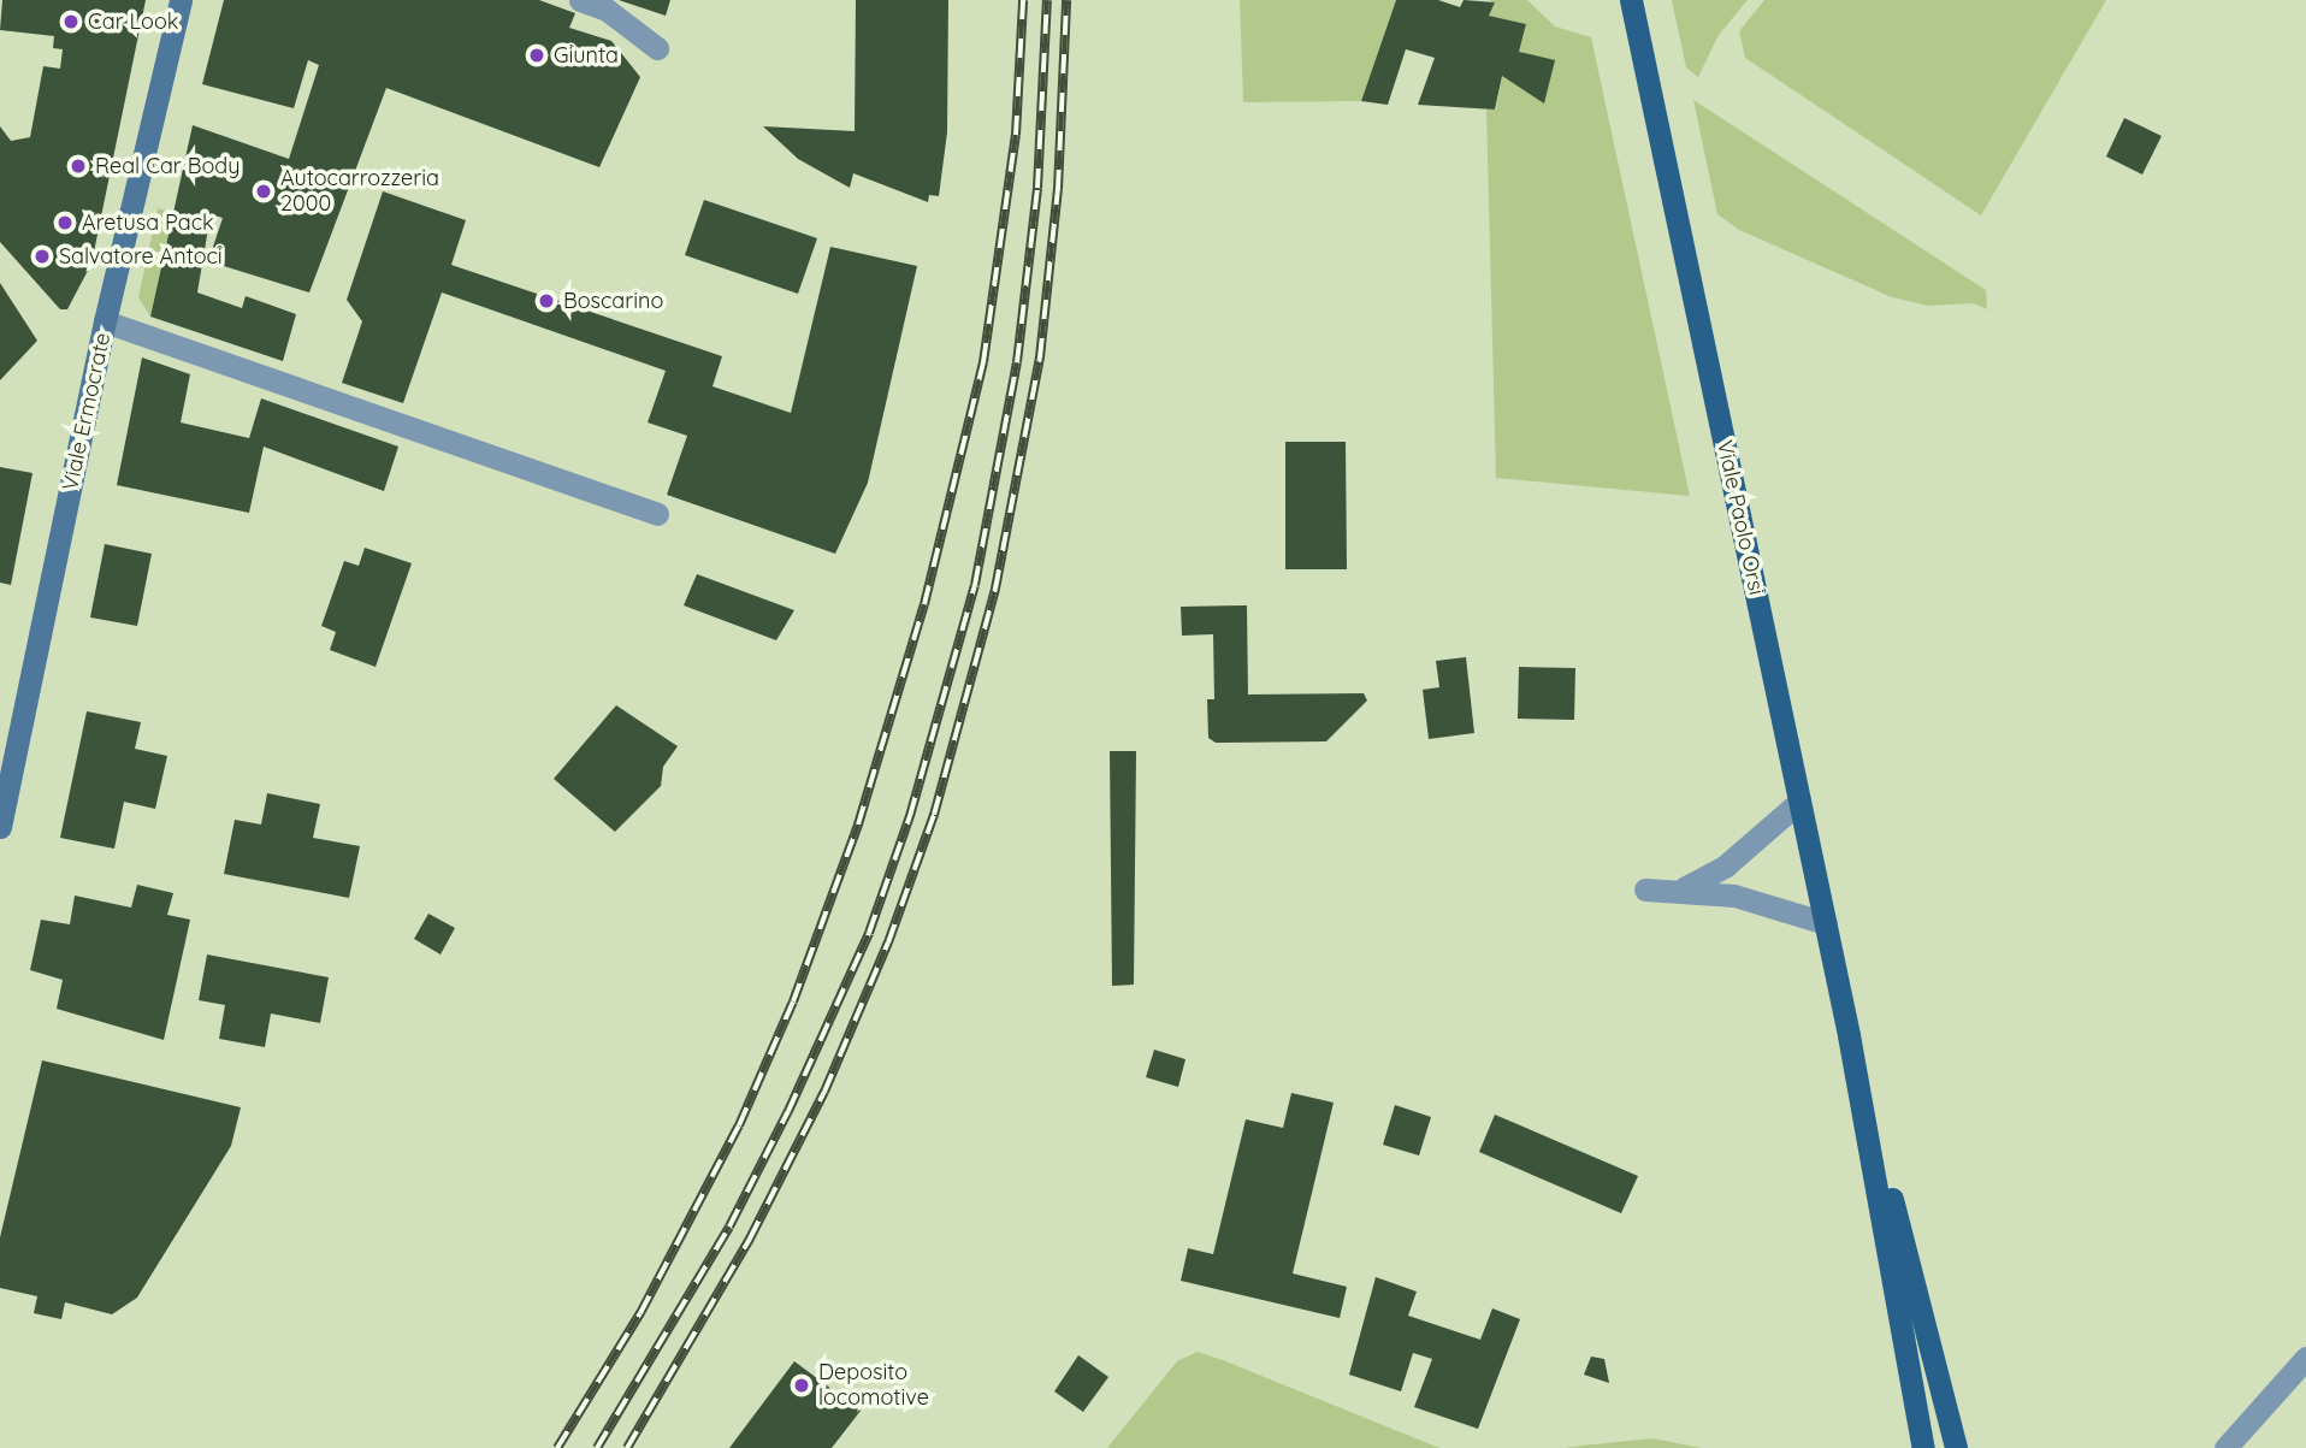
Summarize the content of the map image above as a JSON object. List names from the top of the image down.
{
  "streets": {
    "main road": ["Viale Ermocrate", "Viale Paolo Orsi"]
  },
  "places": [
    "Car Look",
    "Giunta",
    "Real Car Body",
    "Autocarrozzeria 2000",
    "Aretusa Pack",
    "Salvatore Antoci",
    "Boscarino",
    "Deposito locomotive"
  ]
}
